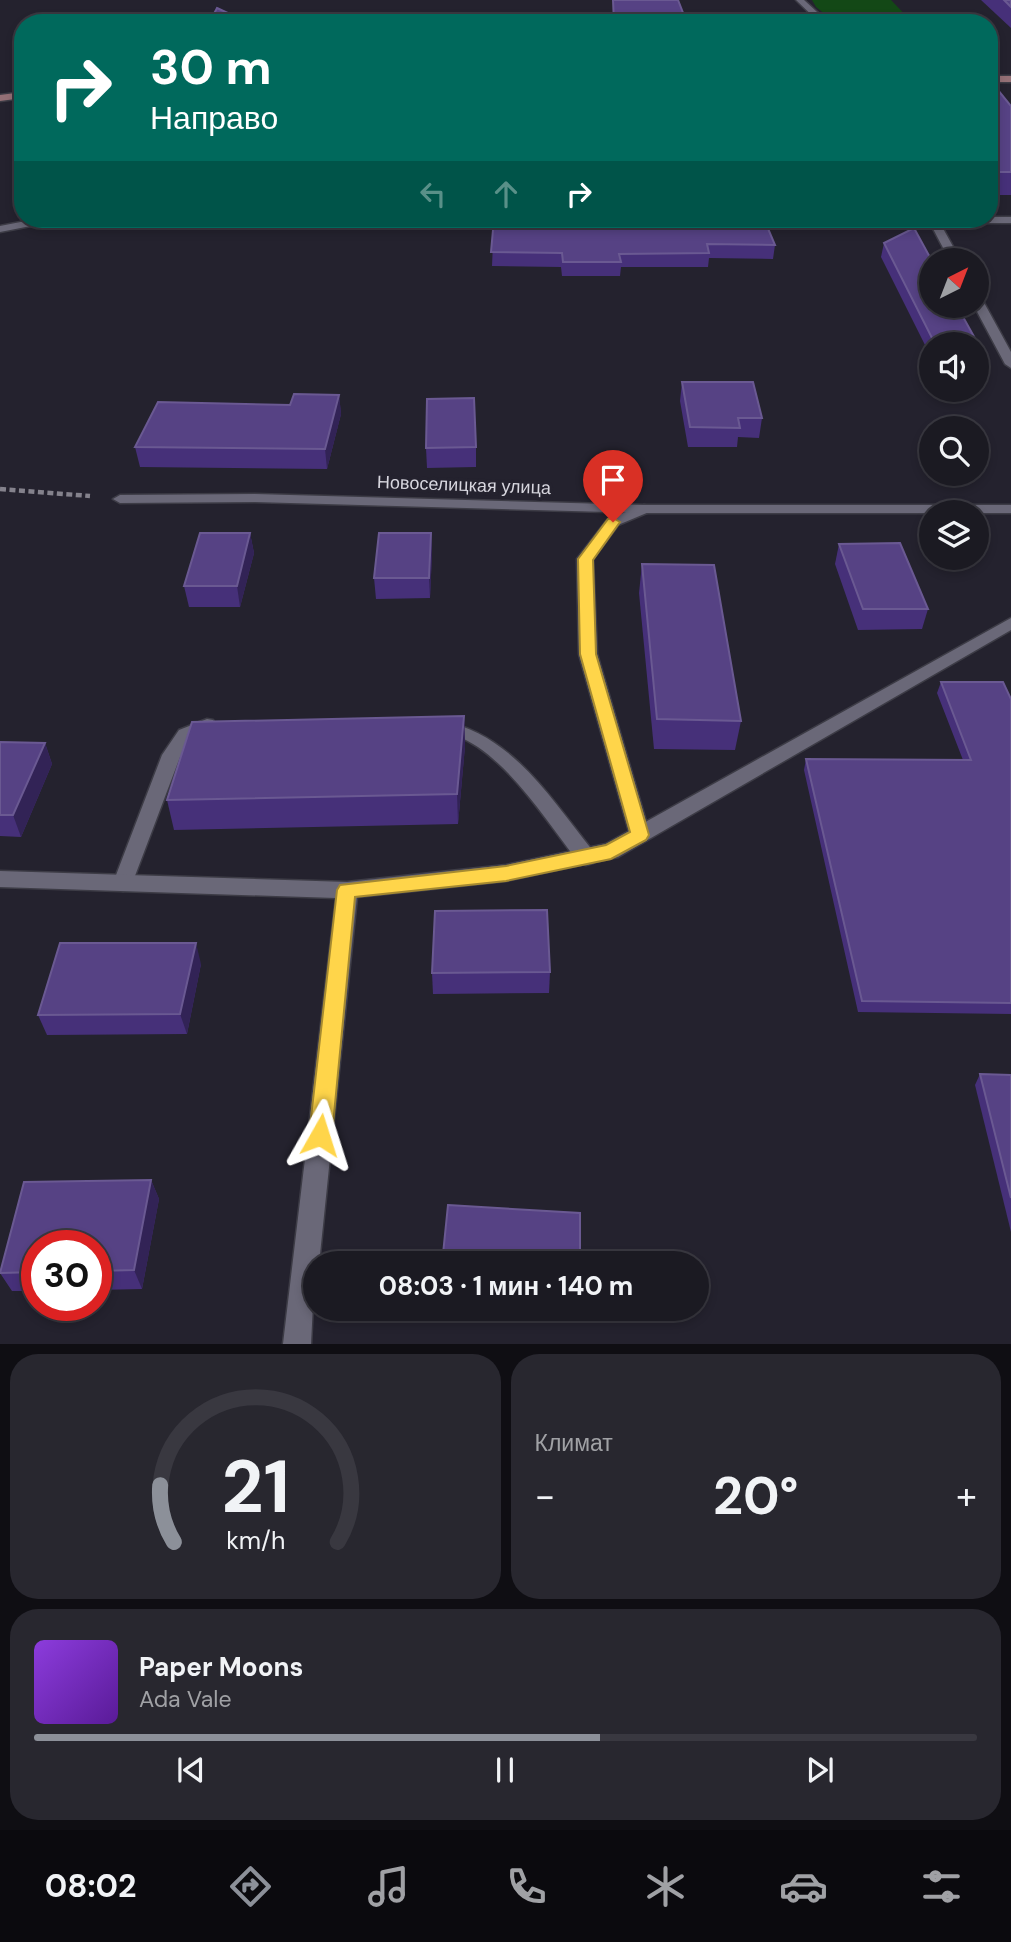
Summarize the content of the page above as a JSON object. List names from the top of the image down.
{
  "streets": {
    "street": ["Новоселицкая улица"]
  },
  "north": "top right",
  "page": {
    "turn": ["30 m", "Направо"],
    "limit": "30",
    "trip": "08:03 · 1 мин · 140 m",
    "tile": "Климат",
    "heat": ["−", "20°", "+"],
    "song": ["Paper Moons", "Ada Vale"],
    "tabs": "08:02",
    "gauge": ["21", "km/h"]
  }
}
